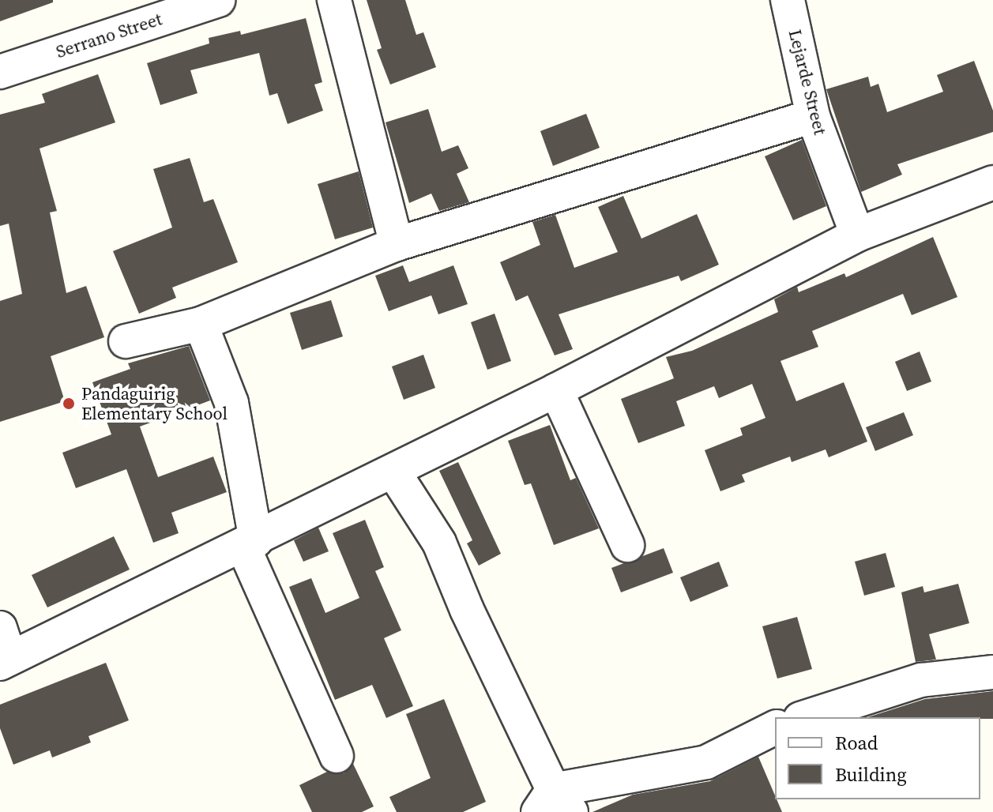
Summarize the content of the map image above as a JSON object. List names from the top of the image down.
{
  "streets": {
    "street": ["Serrano Street", "Lejarde Street"]
  },
  "places": ["Pandaguirig Elementary School"],
  "legend": ["Road", "Building"]
}
